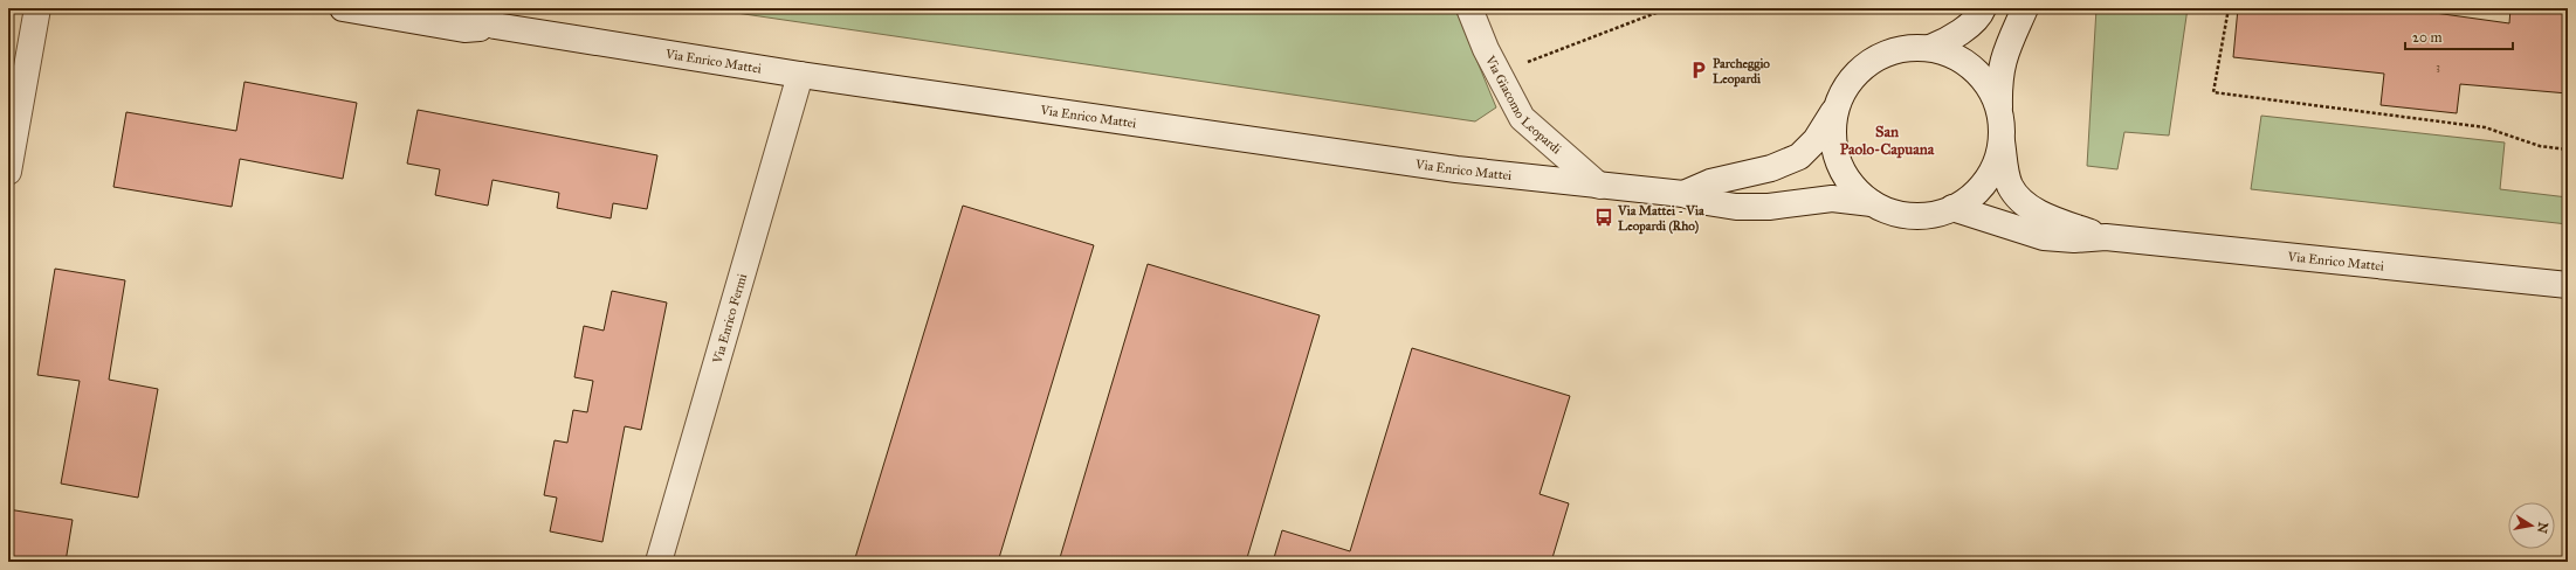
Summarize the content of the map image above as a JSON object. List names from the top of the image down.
{
  "streets": {
    "street": ["Via Enrico Mattei", "Via Giacomo Leopardi", "Via Enrico Fermi"]
  },
  "crossings": [
    ["Via Enrico Mattei", "Via Giacomo Leopardi"],
    ["Via Enrico Mattei", "Via Enrico Fermi"]
  ],
  "districts": ["San Paolo-Capuana"],
  "places": {
    "parking": ["Parcheggio Leopardi"],
    "bus stop": ["Via Mattei - Via Leopardi (Rho)"]
  },
  "house_numbers": ["3"],
  "scale_bar": "20 m",
  "north": "right"
}
